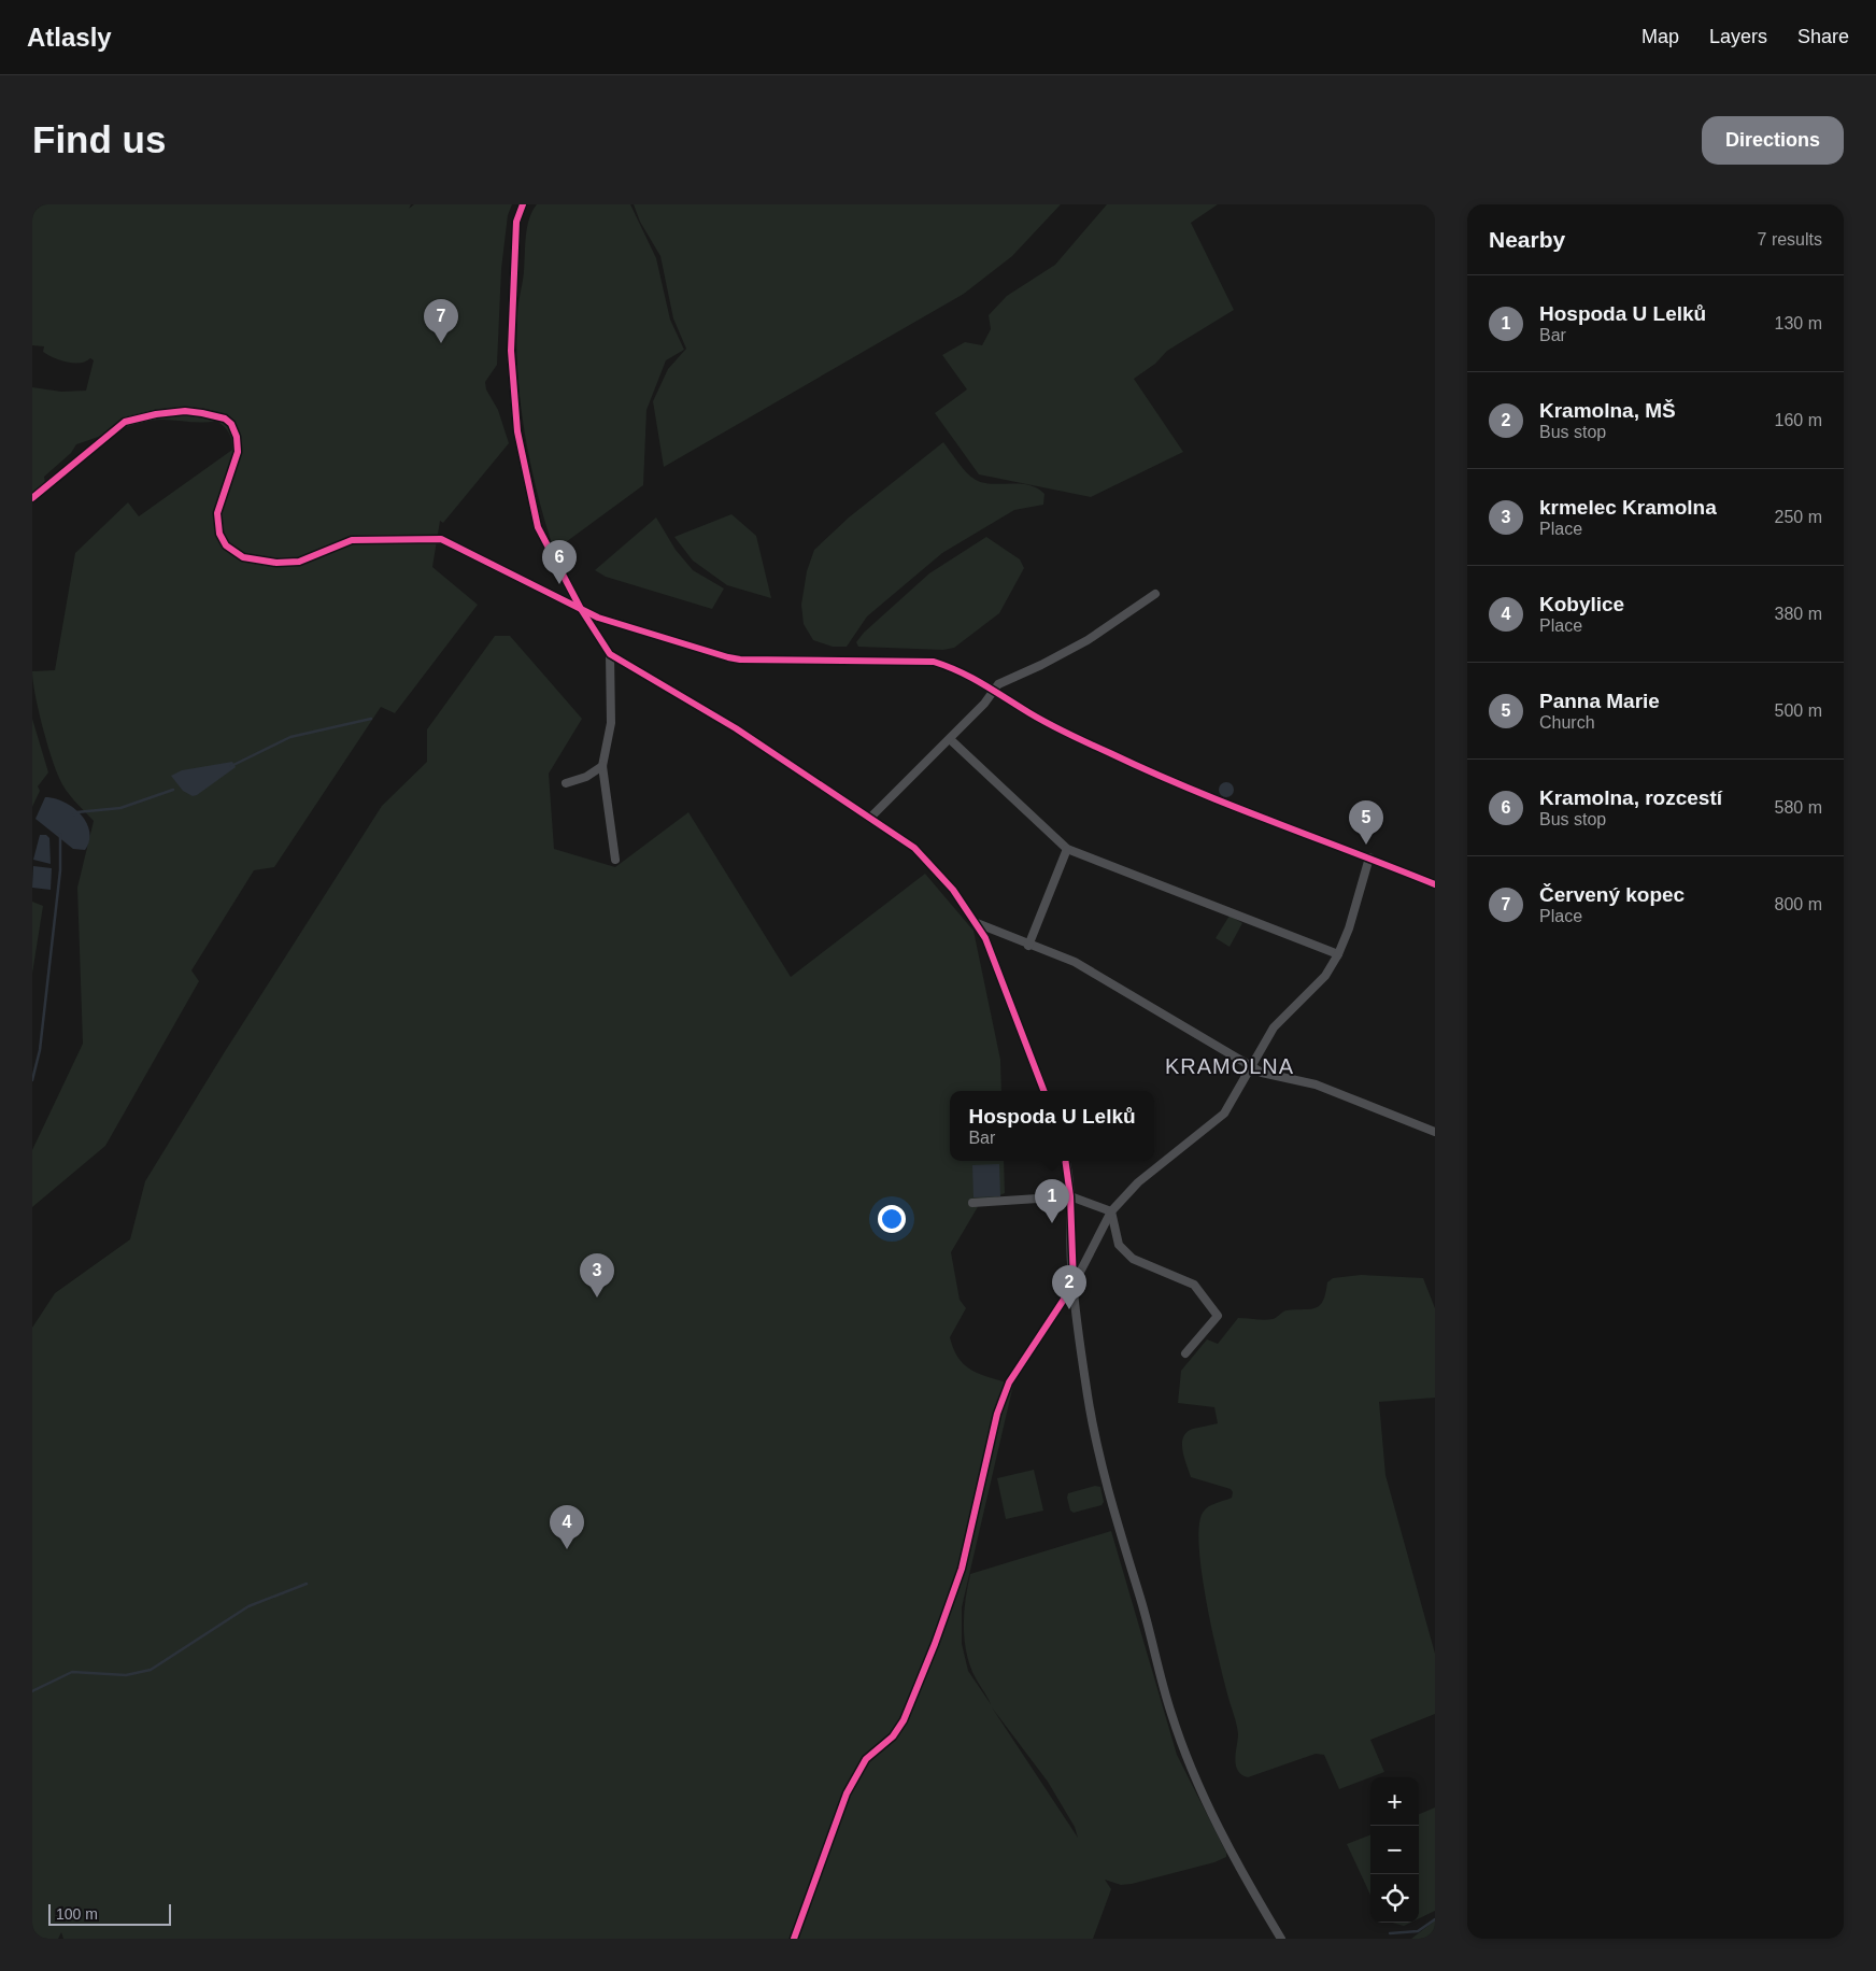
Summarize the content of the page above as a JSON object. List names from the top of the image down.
{
  "districts": ["KRAMOLNA"],
  "scale_bar": "100 m",
  "page": {
    "header": "Atlasly",
    "nav": ["Map", "Layers", "Share"],
    "buttons": "Directions",
    "title": "Find us",
    "heading": ["Nearby", "7 results"],
    "list": [
      {
        "mark": "1",
        "name": "Hospoda U Lelků",
        "note": "Bar",
        "value": "130 m"
      },
      {
        "mark": "2",
        "name": "Kramolna, MŠ",
        "note": "Bus stop",
        "value": "160 m"
      },
      {
        "mark": "3",
        "name": "krmelec Kramolna",
        "note": "Place",
        "value": "250 m"
      },
      {
        "mark": "4",
        "name": "Kobylice",
        "note": "Place",
        "value": "380 m"
      },
      {
        "mark": "5",
        "name": "Panna Marie",
        "note": "Church",
        "value": "500 m"
      },
      {
        "mark": "6",
        "name": "Kramolna, rozcestí",
        "note": "Bus stop",
        "value": "580 m"
      },
      {
        "mark": "7",
        "name": "Červený kopec",
        "note": "Place",
        "value": "800 m"
      }
    ],
    "pins": [
      "7",
      "6",
      "5",
      "1",
      "3",
      "2",
      "4"
    ],
    "popup": ["Hospoda U Lelků", "Bar"],
    "map_buttons": ["+", "−"],
    "scale": "100 m"
  }
}
